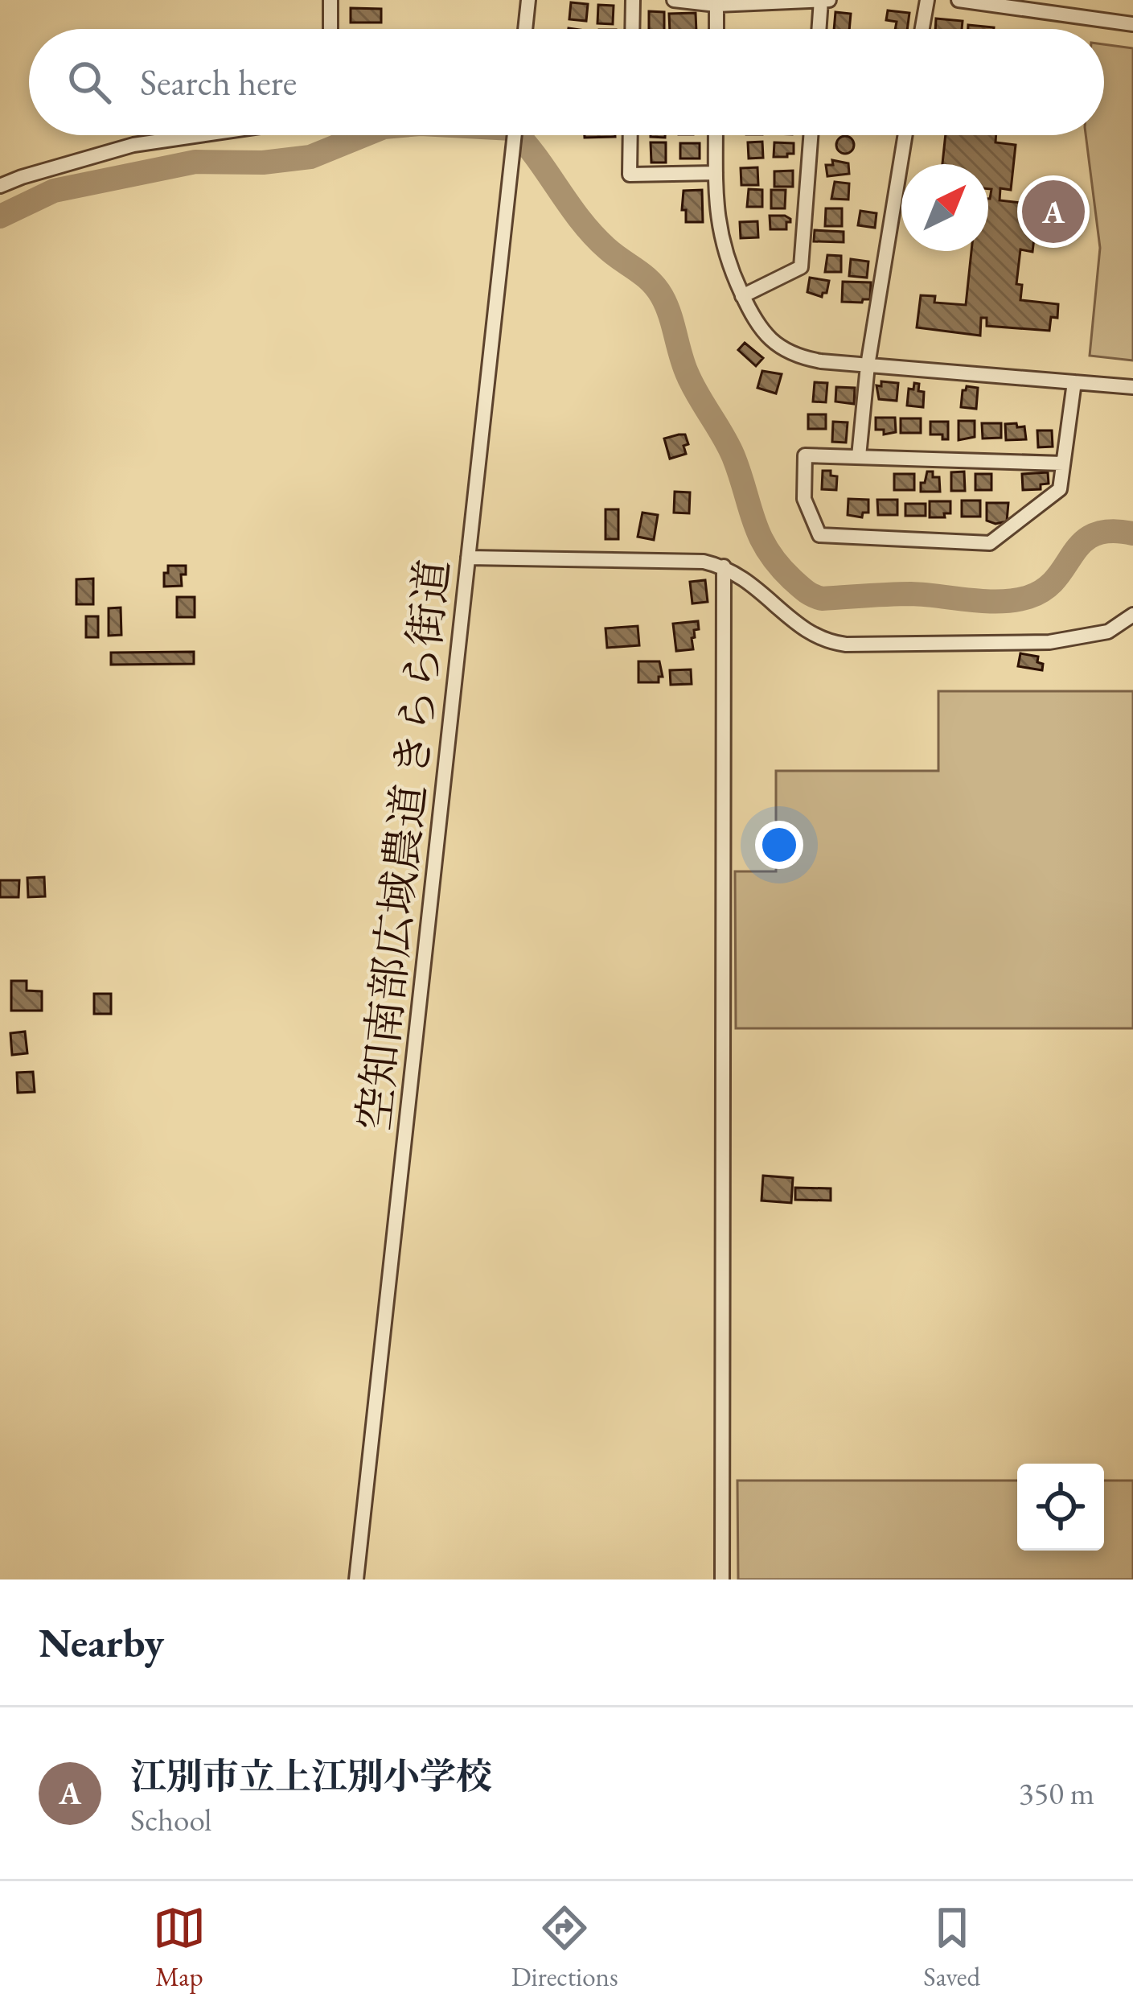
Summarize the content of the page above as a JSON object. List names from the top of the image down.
{
  "streets": {
    "street": ["空知南部広域農道 きらら街道"]
  },
  "north": "top right",
  "page": {
    "search": "Search here",
    "pins": "A",
    "heading": "Nearby",
    "list": [
      {
        "mark": "A",
        "name": "江別市立上江別小学校",
        "note": "School",
        "value": "350 m"
      }
    ],
    "nav": ["Map", "Directions", "Saved"]
  }
}
